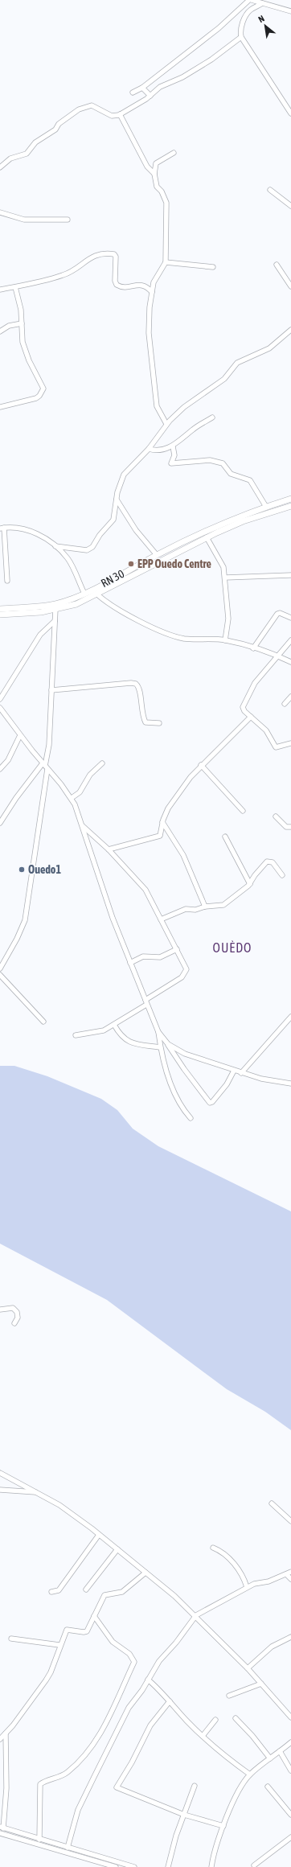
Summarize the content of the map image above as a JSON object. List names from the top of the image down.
{
  "streets": {
    "main road": ["RN 30"]
  },
  "districts": ["OUÈDO"],
  "places": ["EPP Ouedo Centre", "Ouedo1"],
  "north": "top left"
}
